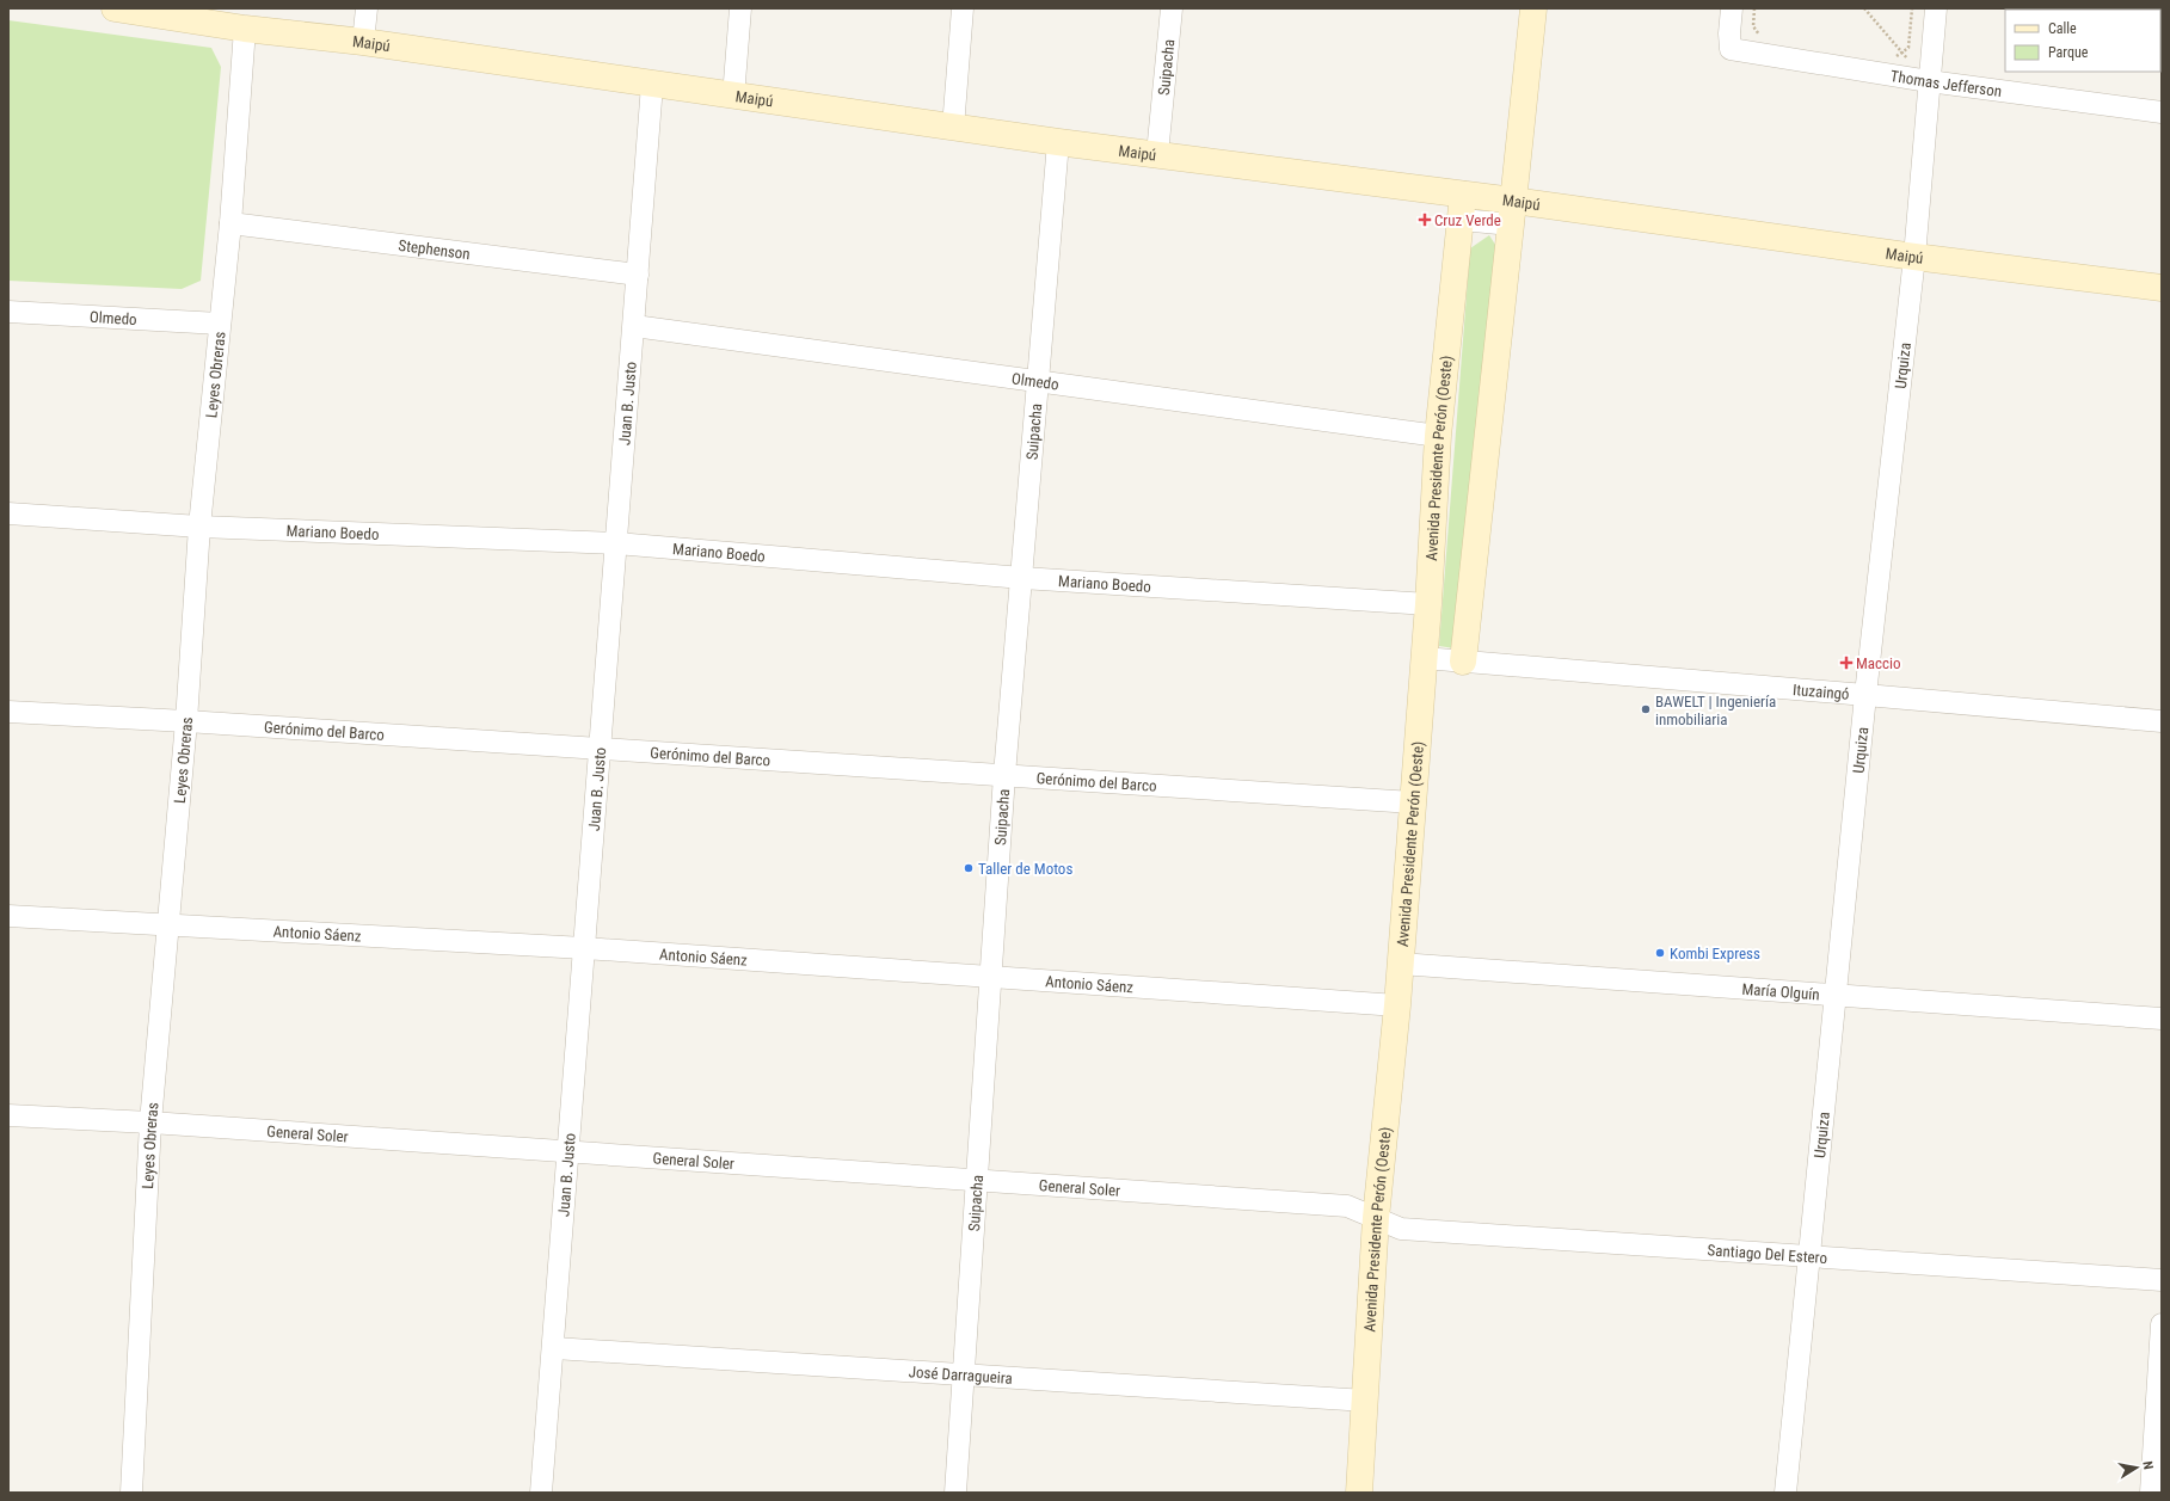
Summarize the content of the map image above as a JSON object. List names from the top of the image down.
{
  "streets": {
    "main road": ["Maipú", "Avenida Presidente Perón (Oeste)"],
    "street": [
      "Suipacha",
      "Thomas Jefferson",
      "Stephenson",
      "Olmedo",
      "Urquiza",
      "Leyes Obreras",
      "Juan B. Justo",
      "Mariano Boedo",
      "Ituzaingó",
      "Gerónimo del Barco",
      "Antonio Sáenz",
      "María Olguín",
      "General Soler",
      "Santiago Del Estero",
      "José Darragueira"
    ]
  },
  "crossings": [
    ["Maipú", "Suipacha"],
    ["Maipú", "Urquiza"],
    ["Maipú", "Leyes Obreras"],
    ["Maipú", "Juan B. Justo"],
    ["Maipú", "Avenida Presidente Perón (Oeste)"],
    ["Suipacha", "Olmedo"],
    ["Suipacha", "Mariano Boedo"],
    ["Suipacha", "Gerónimo del Barco"],
    ["Suipacha", "Antonio Sáenz"],
    ["Suipacha", "General Soler"],
    ["Suipacha", "José Darragueira"],
    ["Thomas Jefferson", "Urquiza"],
    ["Stephenson", "Leyes Obreras"],
    ["Stephenson", "Juan B. Justo"],
    ["Olmedo", "Leyes Obreras"],
    ["Olmedo", "Juan B. Justo"],
    ["Olmedo", "Avenida Presidente Perón (Oeste)"],
    ["Urquiza", "Ituzaingó"],
    ["Urquiza", "María Olguín"],
    ["Urquiza", "Santiago Del Estero"],
    ["Leyes Obreras", "Mariano Boedo"],
    ["Leyes Obreras", "Gerónimo del Barco"],
    ["Leyes Obreras", "Antonio Sáenz"],
    ["Leyes Obreras", "General Soler"],
    ["Juan B. Justo", "Mariano Boedo"],
    ["Juan B. Justo", "Gerónimo del Barco"],
    ["Juan B. Justo", "Antonio Sáenz"],
    ["Juan B. Justo", "General Soler"],
    ["Juan B. Justo", "José Darragueira"],
    ["Avenida Presidente Perón (Oeste)", "Mariano Boedo"],
    ["Avenida Presidente Perón (Oeste)", "Ituzaingó"],
    ["Avenida Presidente Perón (Oeste)", "Gerónimo del Barco"],
    ["Avenida Presidente Perón (Oeste)", "Antonio Sáenz"],
    ["Avenida Presidente Perón (Oeste)", "María Olguín"],
    ["Avenida Presidente Perón (Oeste)", "General Soler"],
    ["Avenida Presidente Perón (Oeste)", "Santiago Del Estero"],
    ["Avenida Presidente Perón (Oeste)", "José Darragueira"],
    ["General Soler", "Santiago Del Estero"]
  ],
  "places": {
    "health": ["Cruz Verde", "Maccio"],
    "other": ["BAWELT | Ingeniería inmobiliaria", "Taller de Motos", "Kombi Express"]
  },
  "legend": ["Calle", "Parque"],
  "north": "right"
}
